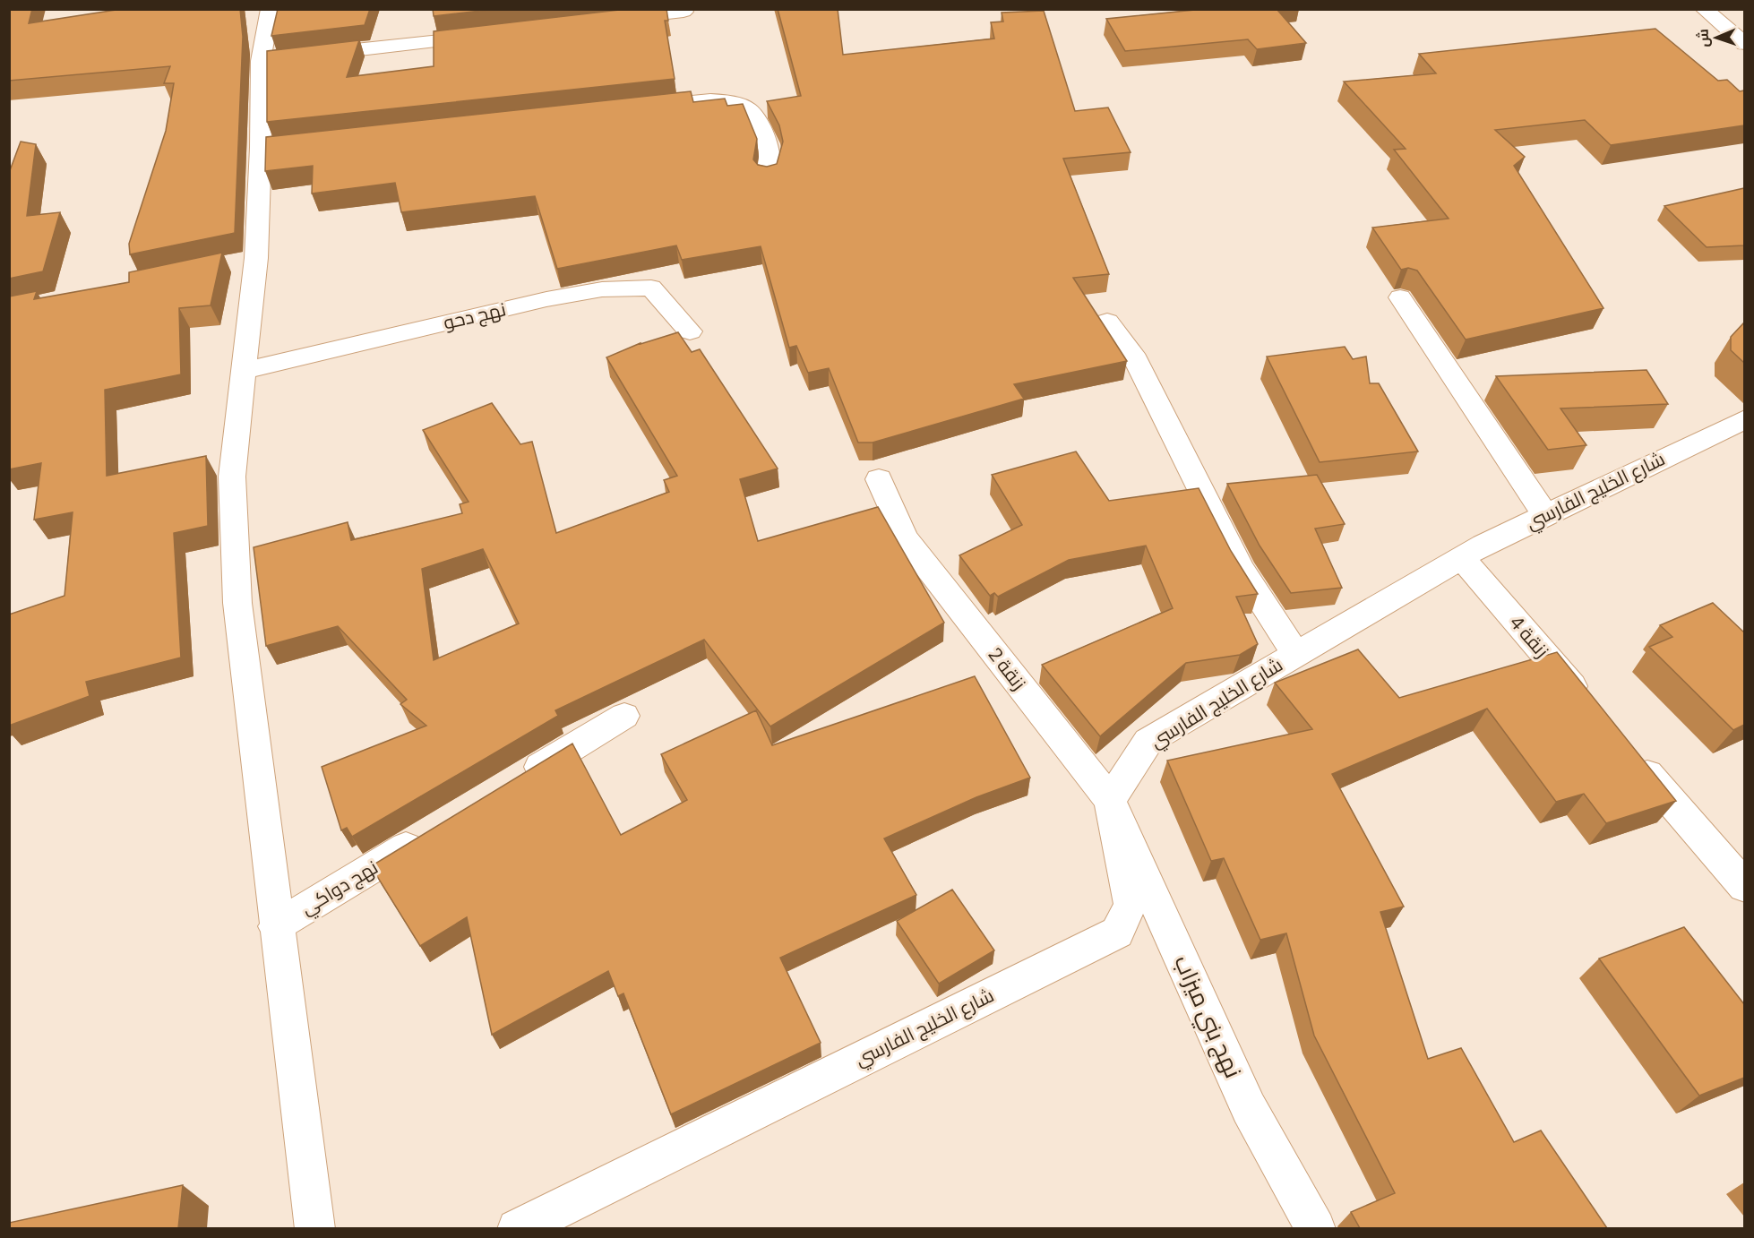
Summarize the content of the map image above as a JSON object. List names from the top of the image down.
{
  "streets": {
    "street": [
      "نهج دحو",
      "شارع الخليج الفارسي",
      "زنقة 4",
      "زنقة 2",
      "نهج دواكي",
      "نهج بني ميزاب"
    ]
  },
  "crossings": [
    ["شارع الخليج الفارسي", "زنقة 4"],
    ["شارع الخليج الفارسي", "زنقة 2"],
    ["شارع الخليج الفارسي", "نهج بني ميزاب"],
    ["زنقة 2", "نهج بني ميزاب"]
  ],
  "north": "left"
}
